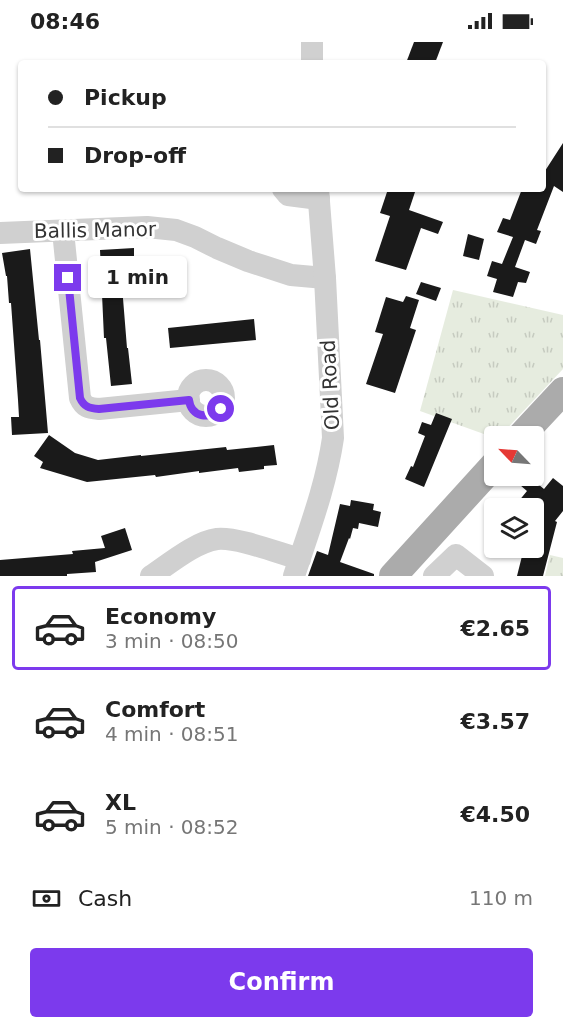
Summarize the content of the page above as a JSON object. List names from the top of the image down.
{
  "streets": {
    "street": ["Ballis Manor", "Old Road"]
  },
  "crossings": [
    ["Ballis Manor", "Old Road"]
  ],
  "north": "top left",
  "page": {
    "status": "08:46",
    "banner": ["Pickup", "Drop-off"],
    "bubble": "1 min",
    "list": [
      {
        "name": "Economy",
        "note": "3 min · 08:50",
        "value": "€2.65"
      },
      {
        "name": "Comfort",
        "note": "4 min · 08:51",
        "value": "€3.57"
      },
      {
        "name": "XL",
        "note": "5 min · 08:52",
        "value": "€4.50"
      }
    ],
    "pay": ["Cash", "110 m"],
    "buttons": "Confirm"
  }
}
